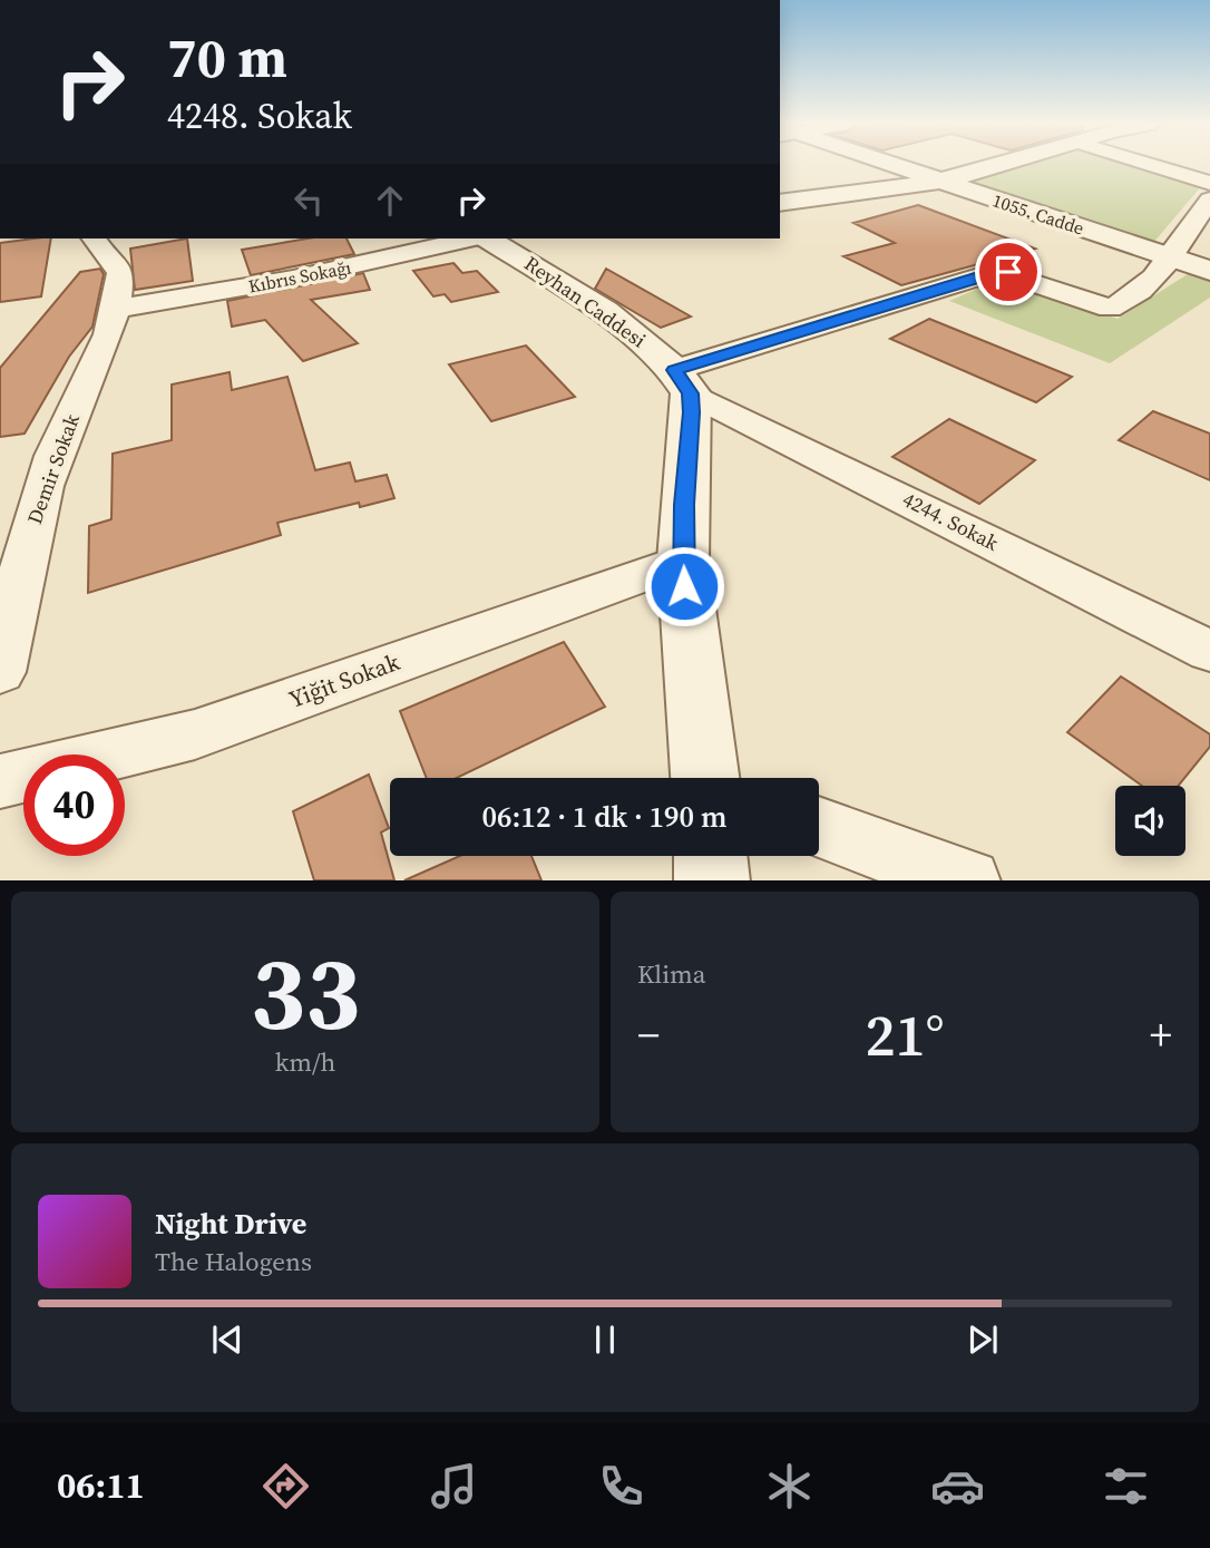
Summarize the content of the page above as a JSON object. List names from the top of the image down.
{
  "streets": {
    "street": [
      "1055. Cadde",
      "Kıbrıs Sokağı",
      "Reyhan Caddesi",
      "Demir Sokak",
      "4244. Sokak",
      "Yiğit Sokak"
    ]
  },
  "crossings": [
    ["Kıbrıs Sokağı", "Demir Sokak"],
    ["Reyhan Caddesi", "4244. Sokak"]
  ],
  "page": {
    "turn": ["70 m", "4248. Sokak"],
    "limit": "40",
    "trip": "06:12 · 1 dk · 190 m",
    "tile": [
      ["33", "km/h"],
      "Klima"
    ],
    "heat": ["−", "21°", "+"],
    "song": ["Night Drive", "The Halogens"],
    "tabs": "06:11"
  }
}
